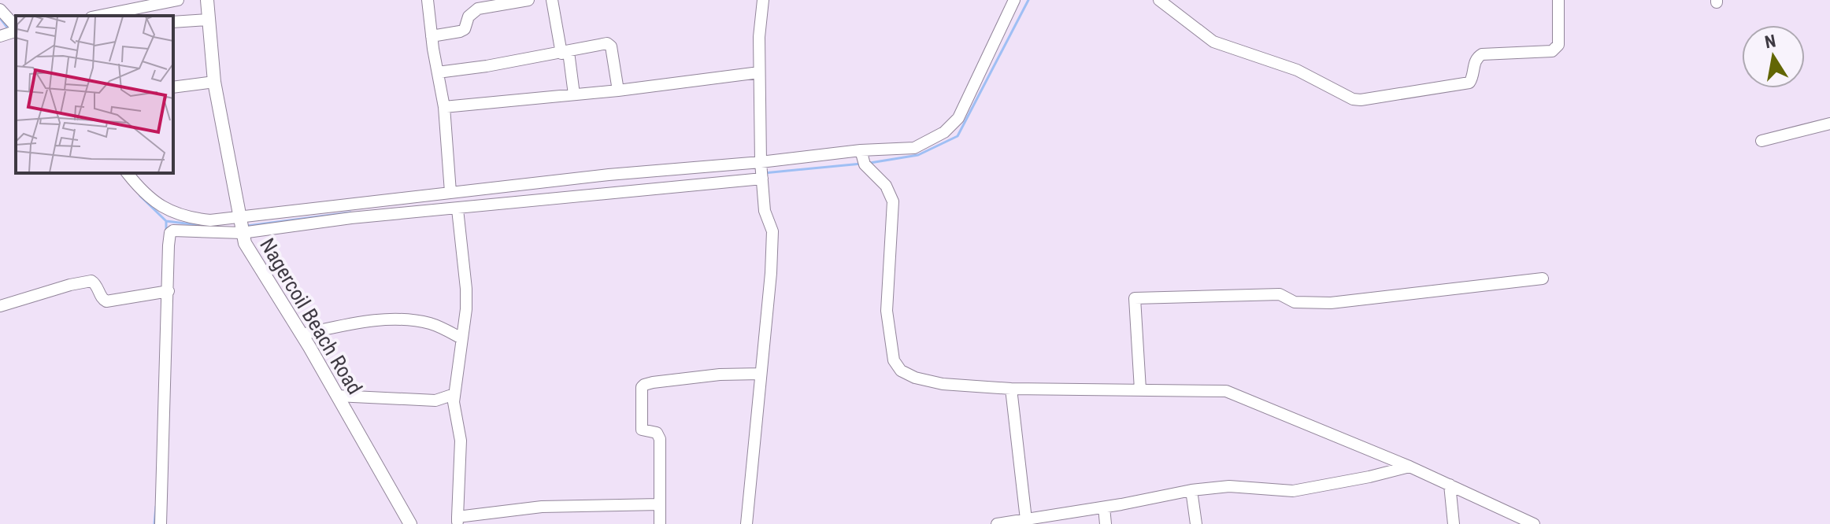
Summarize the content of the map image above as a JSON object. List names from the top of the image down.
{
  "streets": {
    "main road": ["Nagercoil Beach Road"]
  },
  "north": "top"
}
